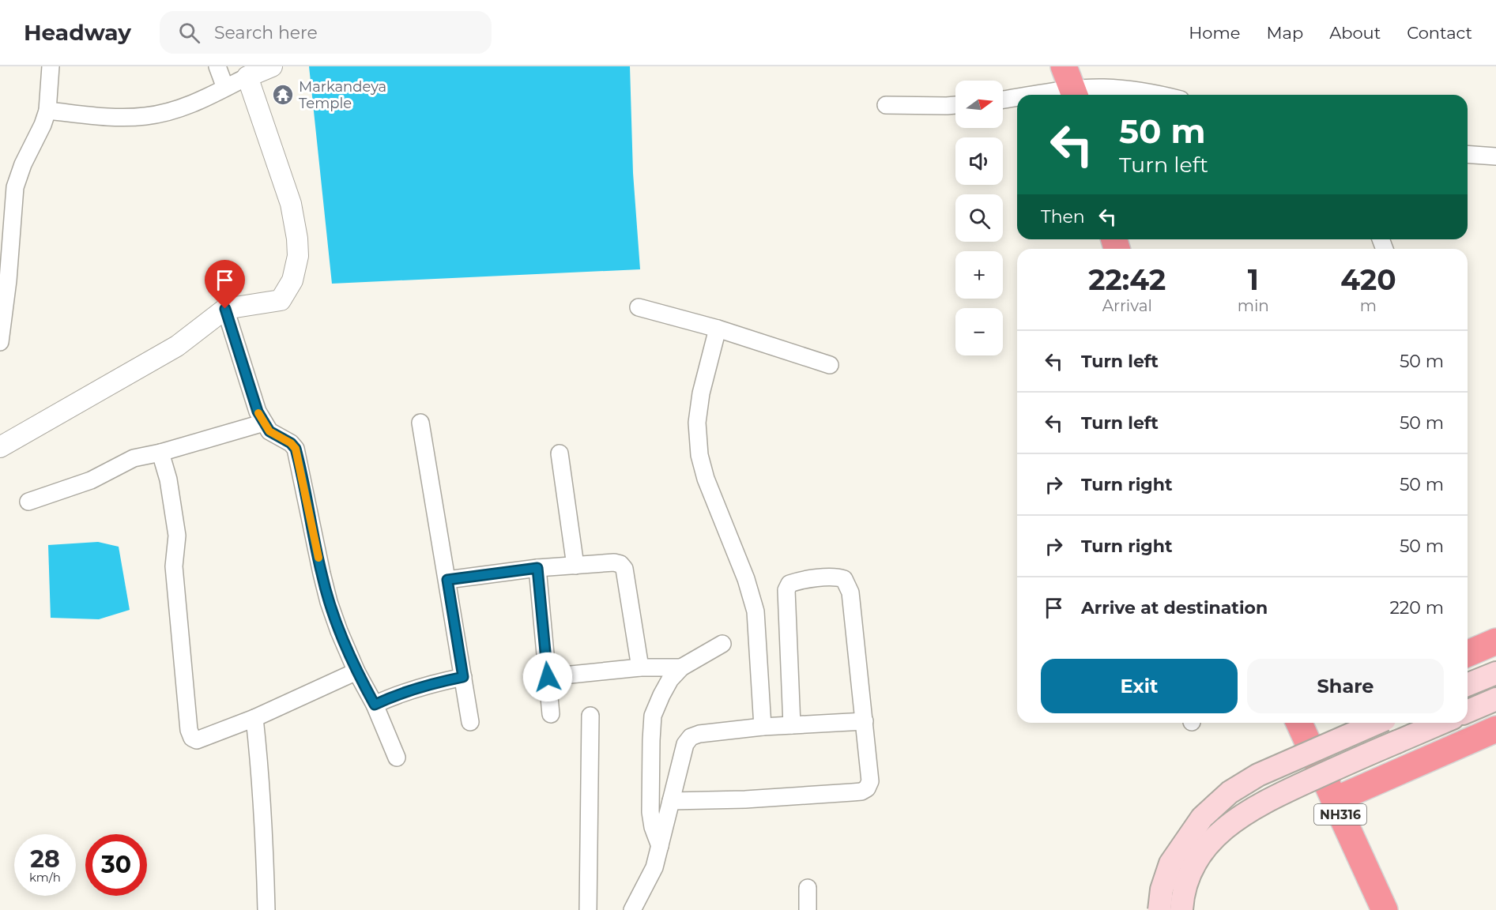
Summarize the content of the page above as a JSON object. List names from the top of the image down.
{
  "streets": {
    "highway": ["NH316"]
  },
  "places": {
    "temple": ["Markandeya Temple"]
  },
  "north": "right",
  "page": {
    "header": "Headway",
    "search": "Search here",
    "nav": [
      "Home",
      "Map",
      "About",
      "Contact"
    ],
    "map_buttons": ["+", "−"],
    "turn": ["50 m", "Turn left"],
    "then": "Then",
    "eta": [
      "22:42",
      "Arrival",
      "1",
      "min",
      "420",
      "m"
    ],
    "list": [
      {
        "name": "Turn left",
        "value": "50 m"
      },
      {
        "name": "Turn left",
        "value": "50 m"
      },
      {
        "name": "Turn right",
        "value": "50 m"
      },
      {
        "name": "Turn right",
        "value": "50 m"
      },
      {
        "name": "Arrive at destination",
        "value": "220 m"
      }
    ],
    "buttons": ["Exit", "Share"],
    "speed": "28 km/h",
    "limit": "30"
  }
}
